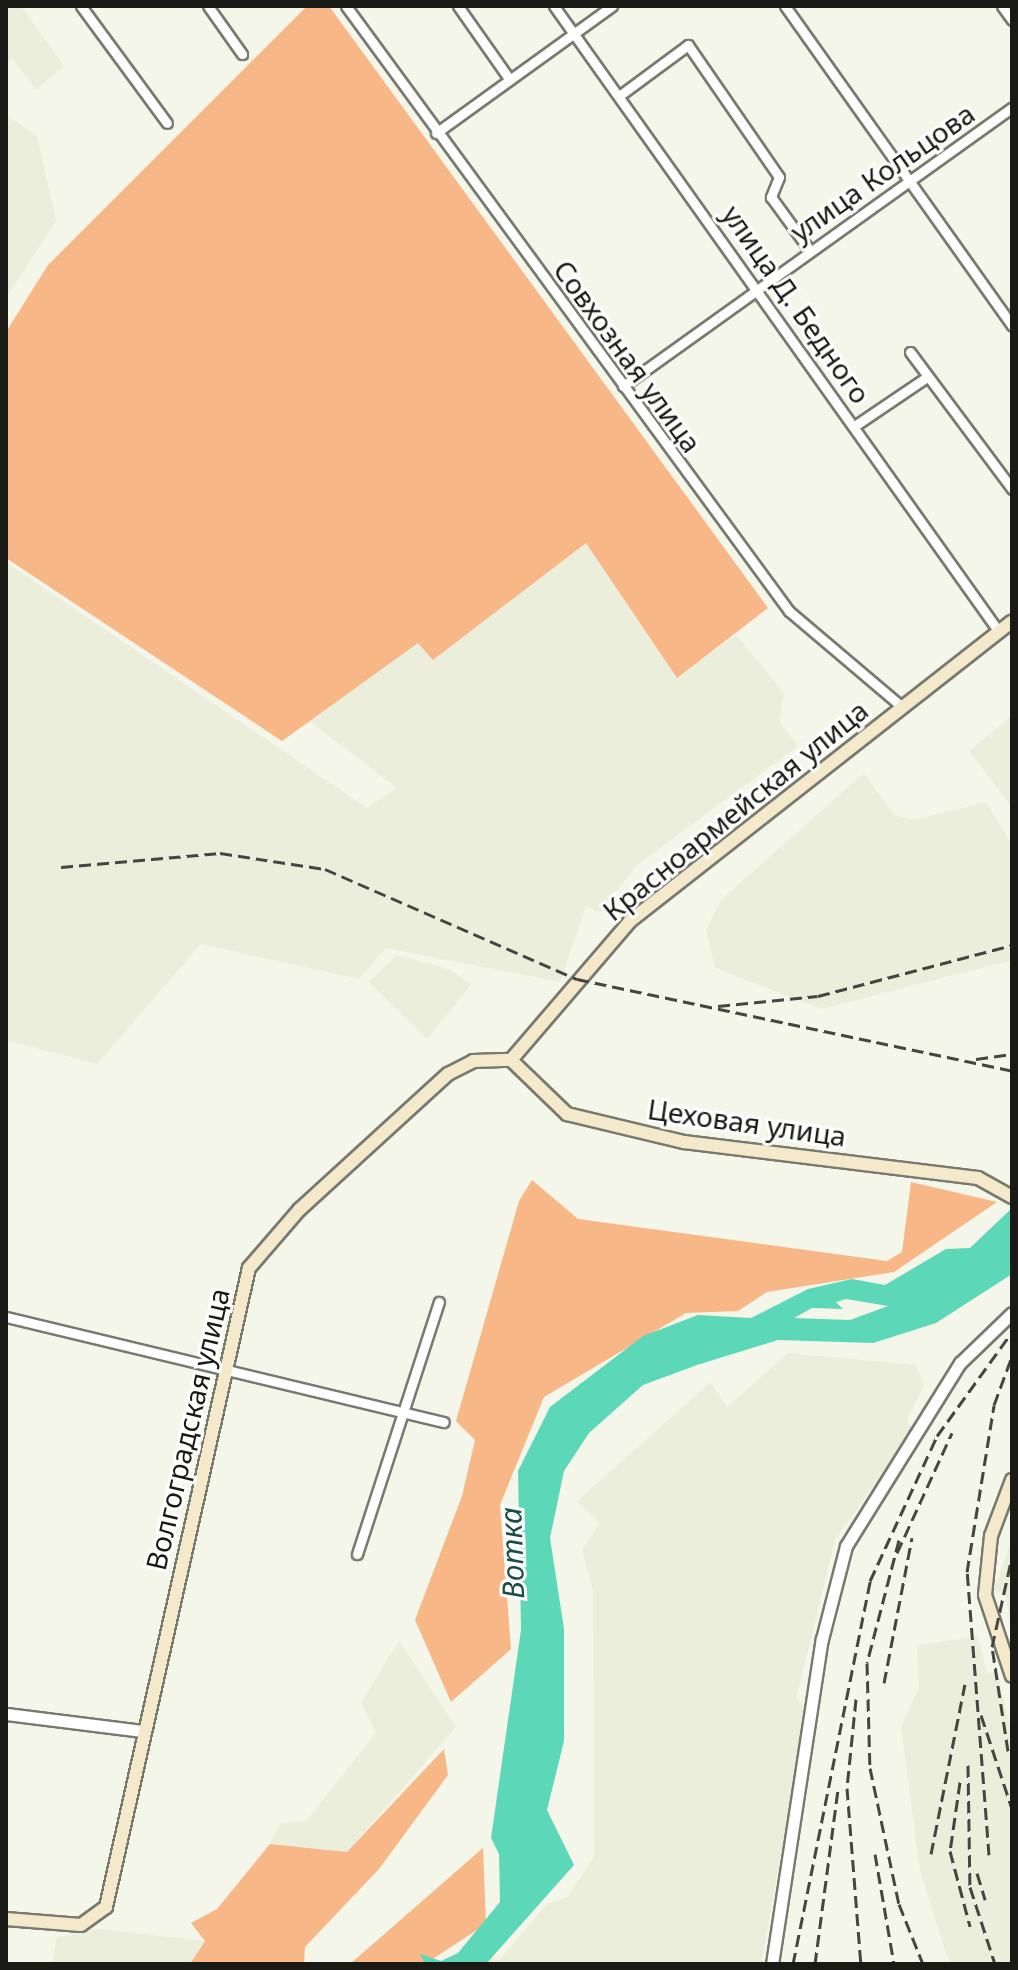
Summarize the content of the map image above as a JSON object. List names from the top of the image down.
{
  "streets": {
    "main road": ["Красноармейская улица", "Цеховая улица", "Волгоградская улица"],
    "street": ["улица Кольцова", "улица Д. Бедного", "Совхозная улица"]
  },
  "crossings": [
    ["улица Кольцова", "улица Д. Бедного"],
    ["улица Кольцова", "Совхозная улица"],
    ["улица Д. Бедного", "Красноармейская улица"],
    ["Совхозная улица", "Красноармейская улица"],
    ["Красноармейская улица", "Цеховая улица"],
    ["Красноармейская улица", "Волгоградская улица"],
    ["Цеховая улица", "Волгоградская улица"]
  ],
  "water": ["Вотка"]
}
